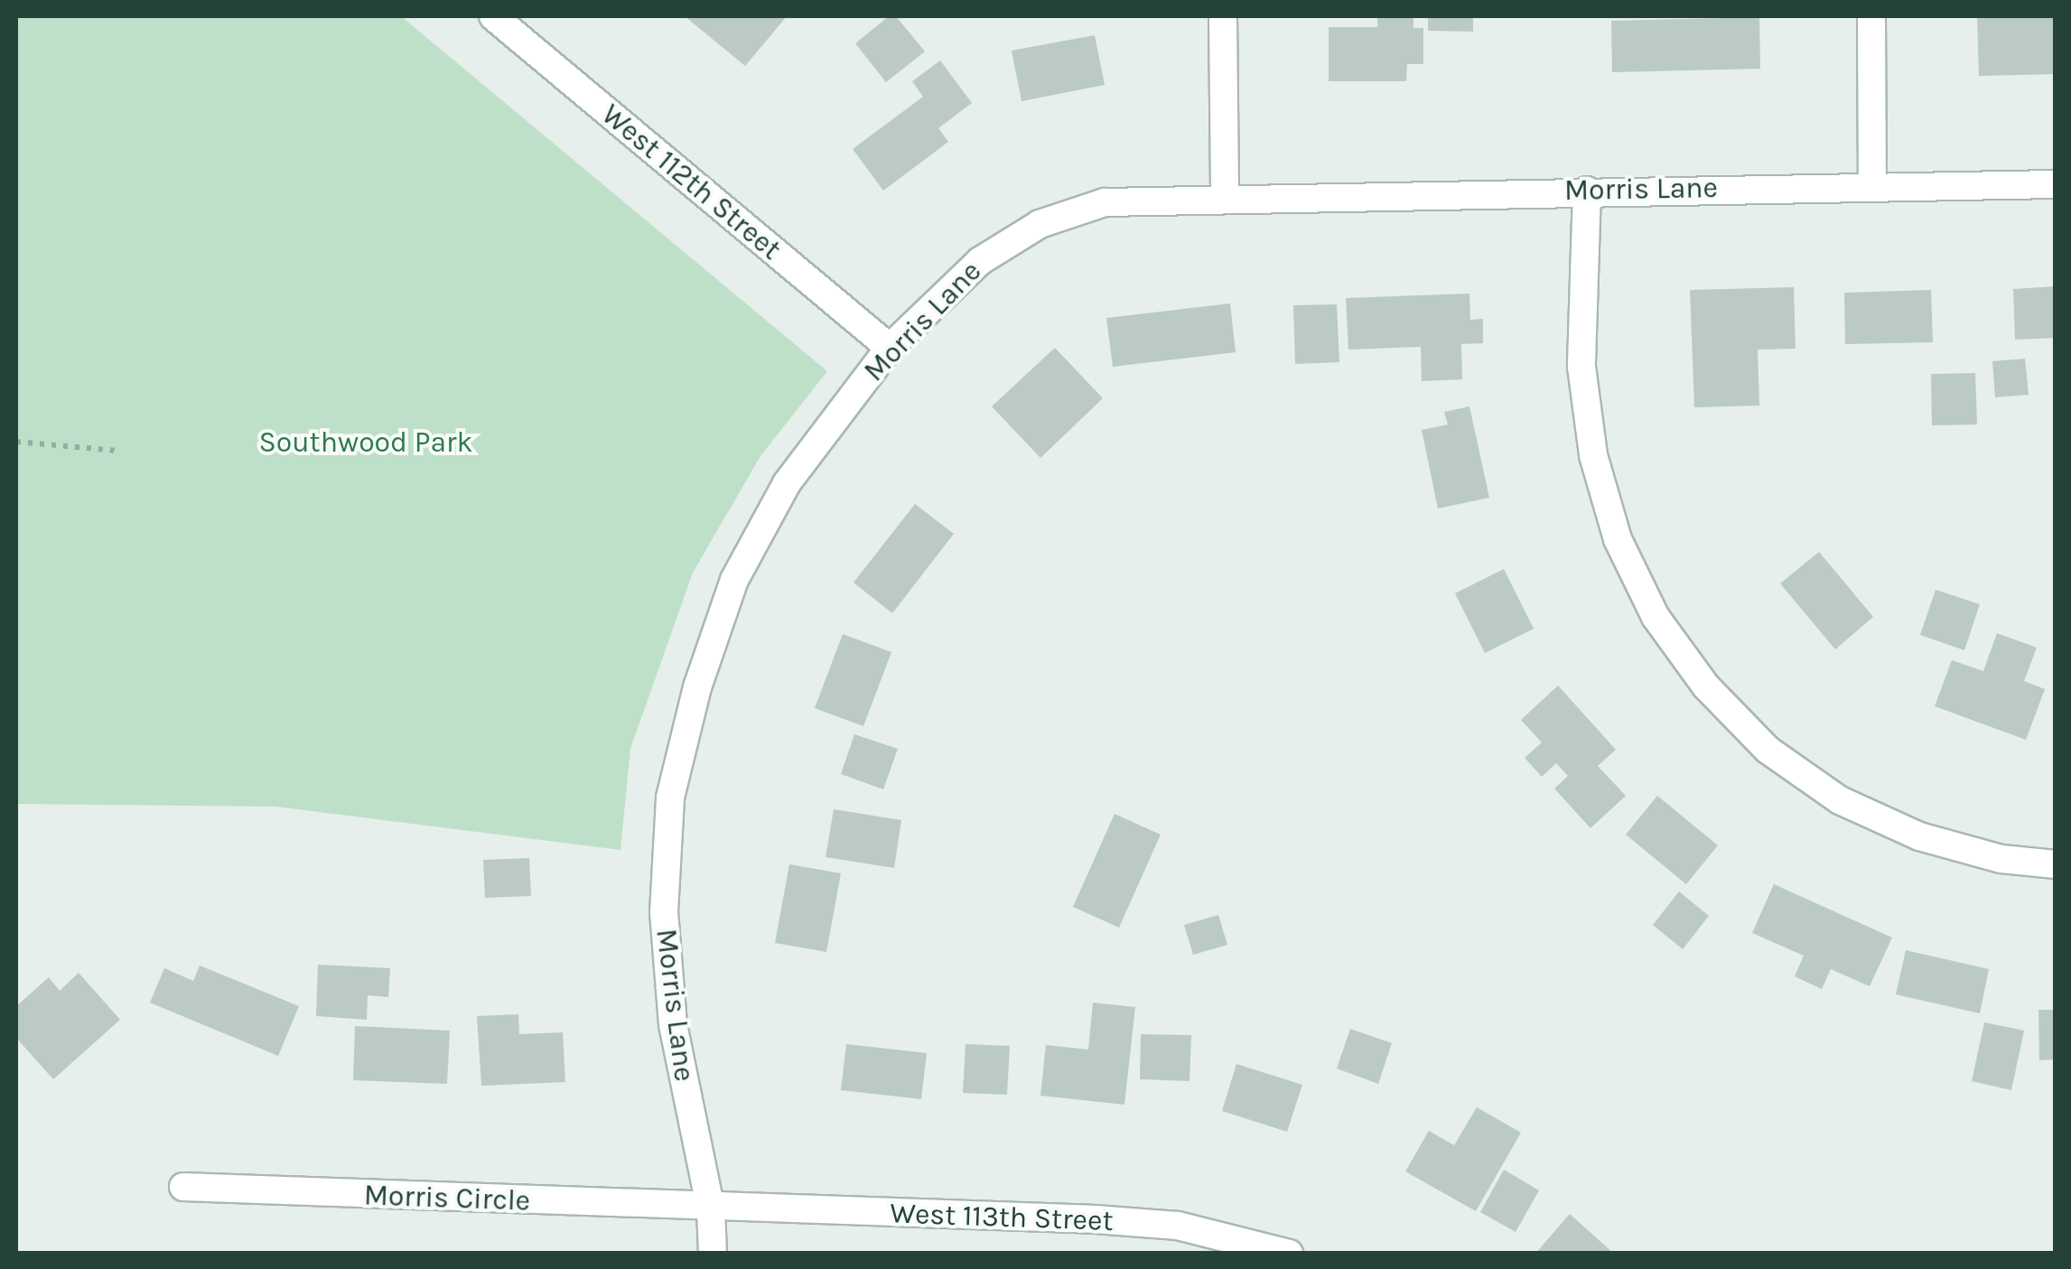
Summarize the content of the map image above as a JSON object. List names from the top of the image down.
{
  "streets": {
    "street": [
      "West 112th Street",
      "Morris Lane",
      "Morris Circle",
      "West 113th Street"
    ]
  },
  "crossings": [
    ["West 112th Street", "Morris Lane"],
    ["Morris Lane", "Morris Circle"],
    ["Morris Lane", "West 113th Street"],
    ["Morris Circle", "West 113th Street"]
  ],
  "parks": ["Southwood Park"]
}
